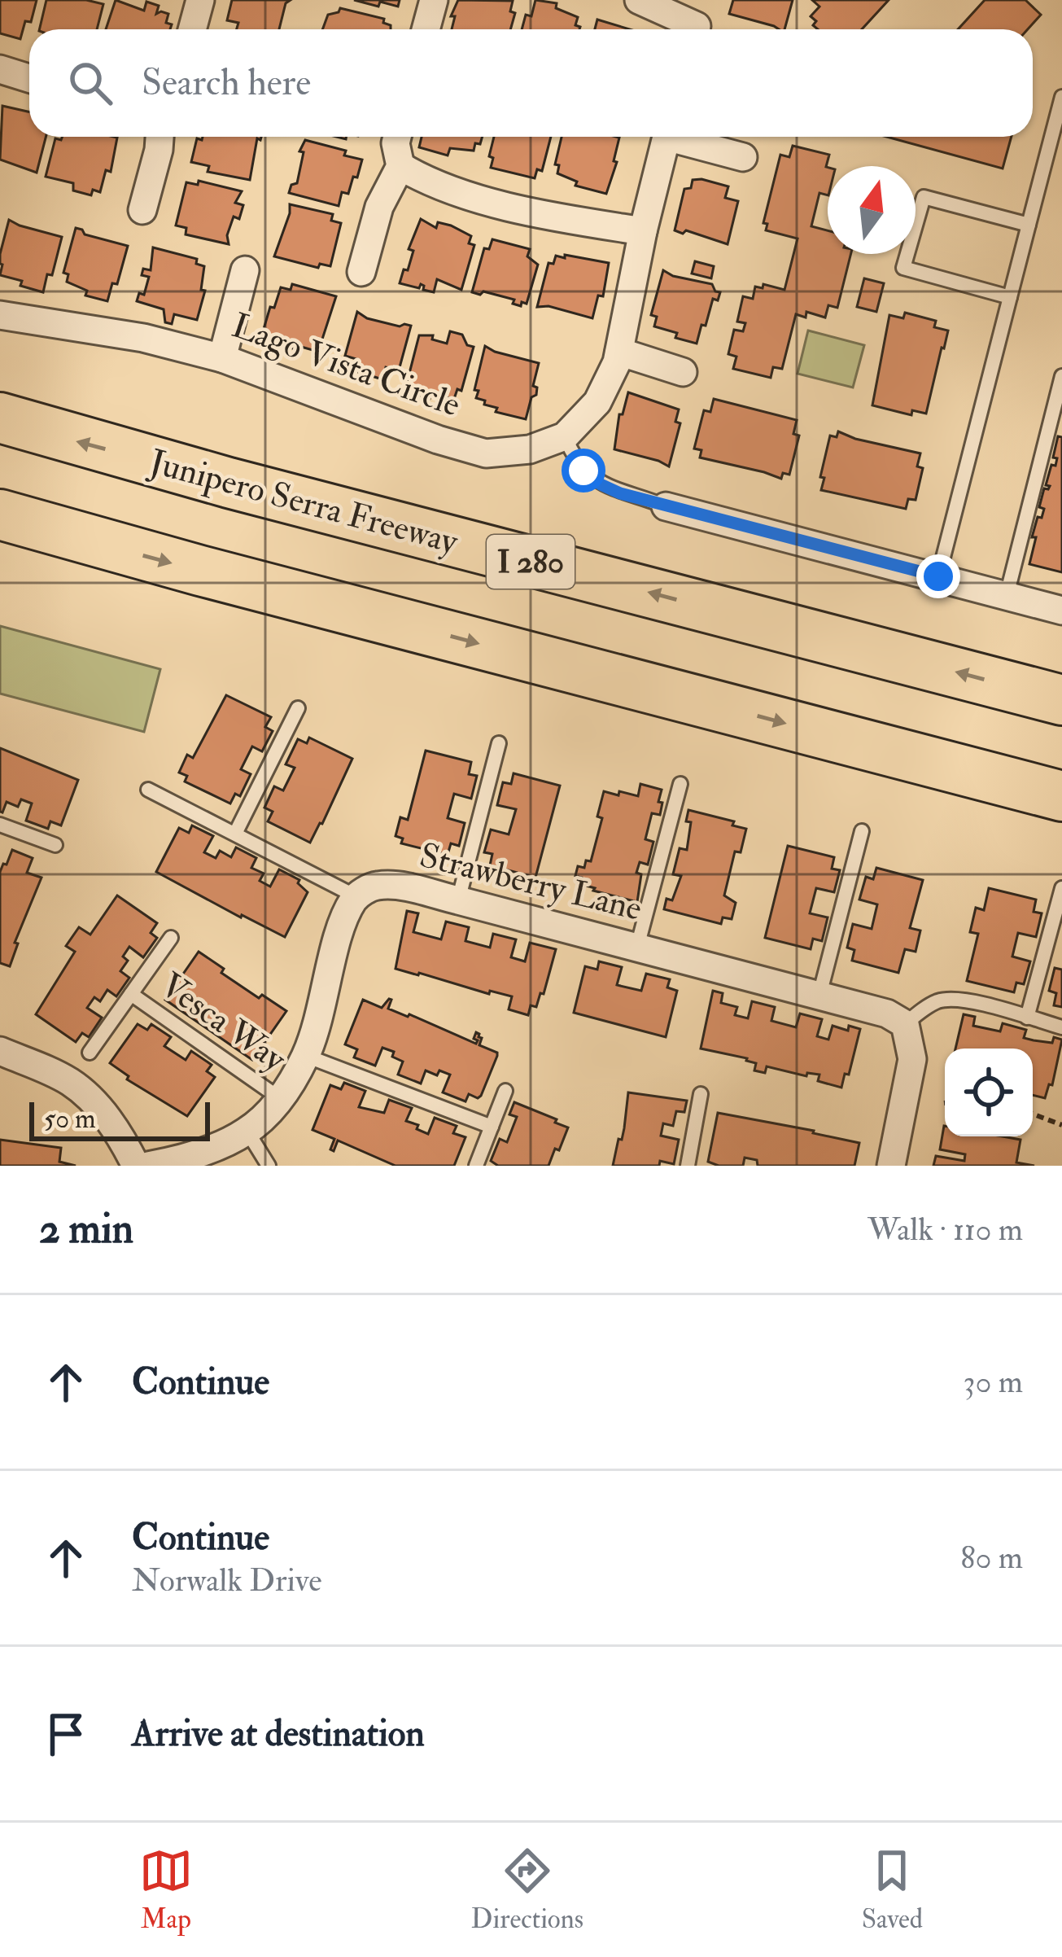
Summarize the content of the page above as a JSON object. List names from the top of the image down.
{
  "streets": {
    "highway": ["Junipero Serra Freeway", "I 280"],
    "street": ["Lago Vista Circle", "Strawberry Lane"],
    "lane": ["Vesca Way"]
  },
  "scale_bar": "50 m",
  "north": "top",
  "page": {
    "search": "Search here",
    "scale": "50 m",
    "heading": ["2 min", "Walk · 110 m"],
    "list": [
      ["Continue", "30 m"],
      ["Continue", "Norwalk Drive", "80 m"],
      "Arrive at destination"
    ],
    "nav": ["Map", "Directions", "Saved"]
  }
}
